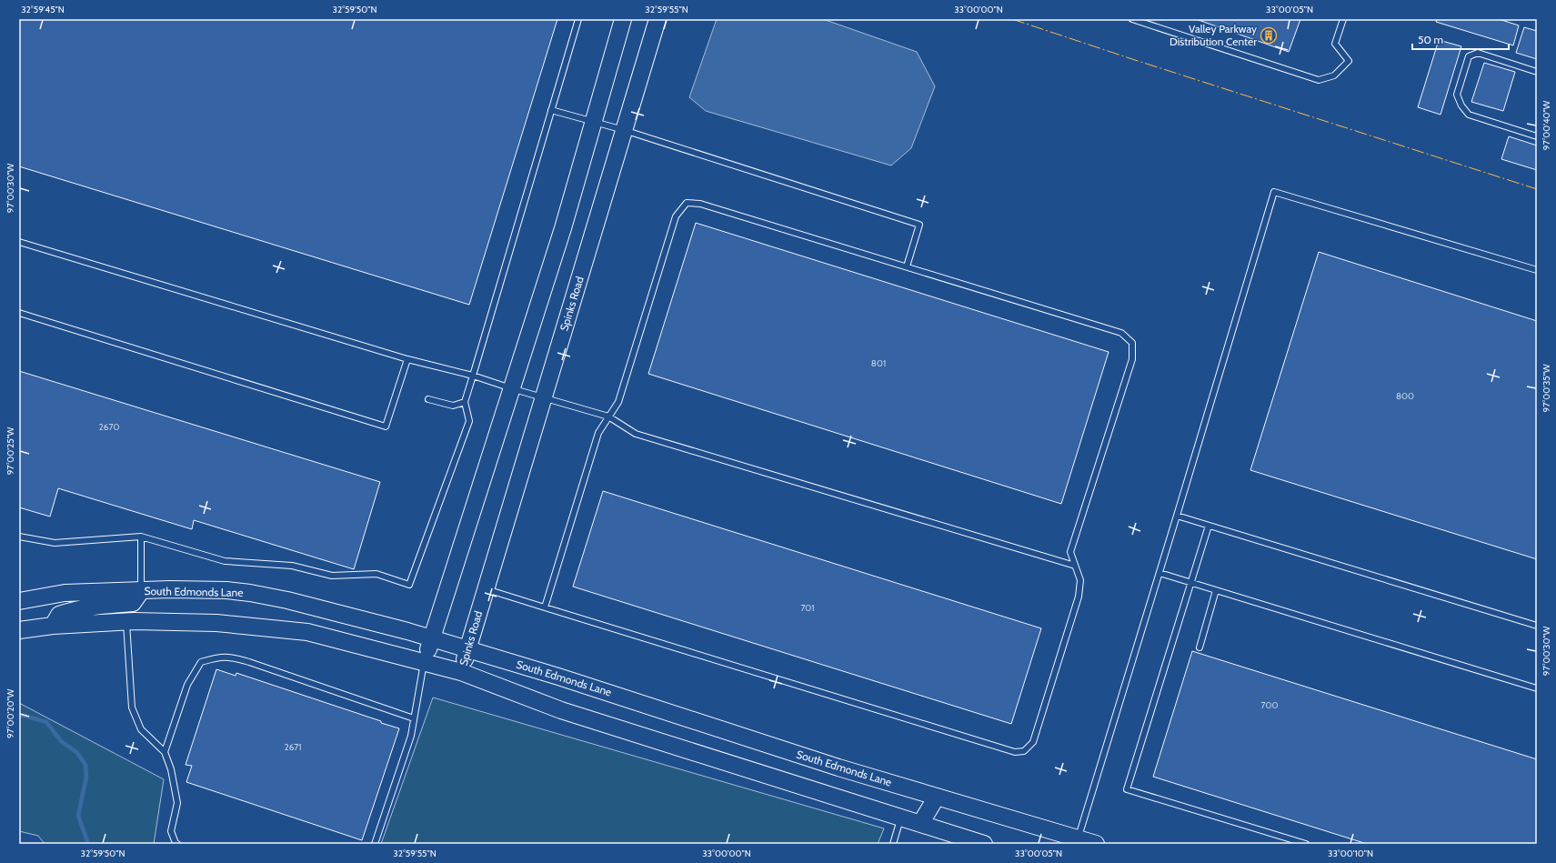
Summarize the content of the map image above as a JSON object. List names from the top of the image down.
{
  "streets": {
    "main road": ["Spinks Road", "South Edmonds Lane"]
  },
  "crossings": [
    ["Spinks Road", "South Edmonds Lane"]
  ],
  "places": {
    "building": ["Valley Parkway Distribution Center"]
  },
  "house_numbers": [
    "801",
    "800",
    "2670",
    "701",
    "700",
    "2671"
  ],
  "scale_bar": "50 m",
  "coordinates": [
    "32°59'45\"N",
    "32°59'50\"N",
    "32°59'55\"N",
    "33°00'00\"N",
    "33°00'05\"N",
    "97°00'40\"W",
    "97°00'30\"W",
    "97°00'35\"W",
    "97°00'25\"W",
    "97°00'20\"W",
    "33°00'10\"N"
  ]
}
